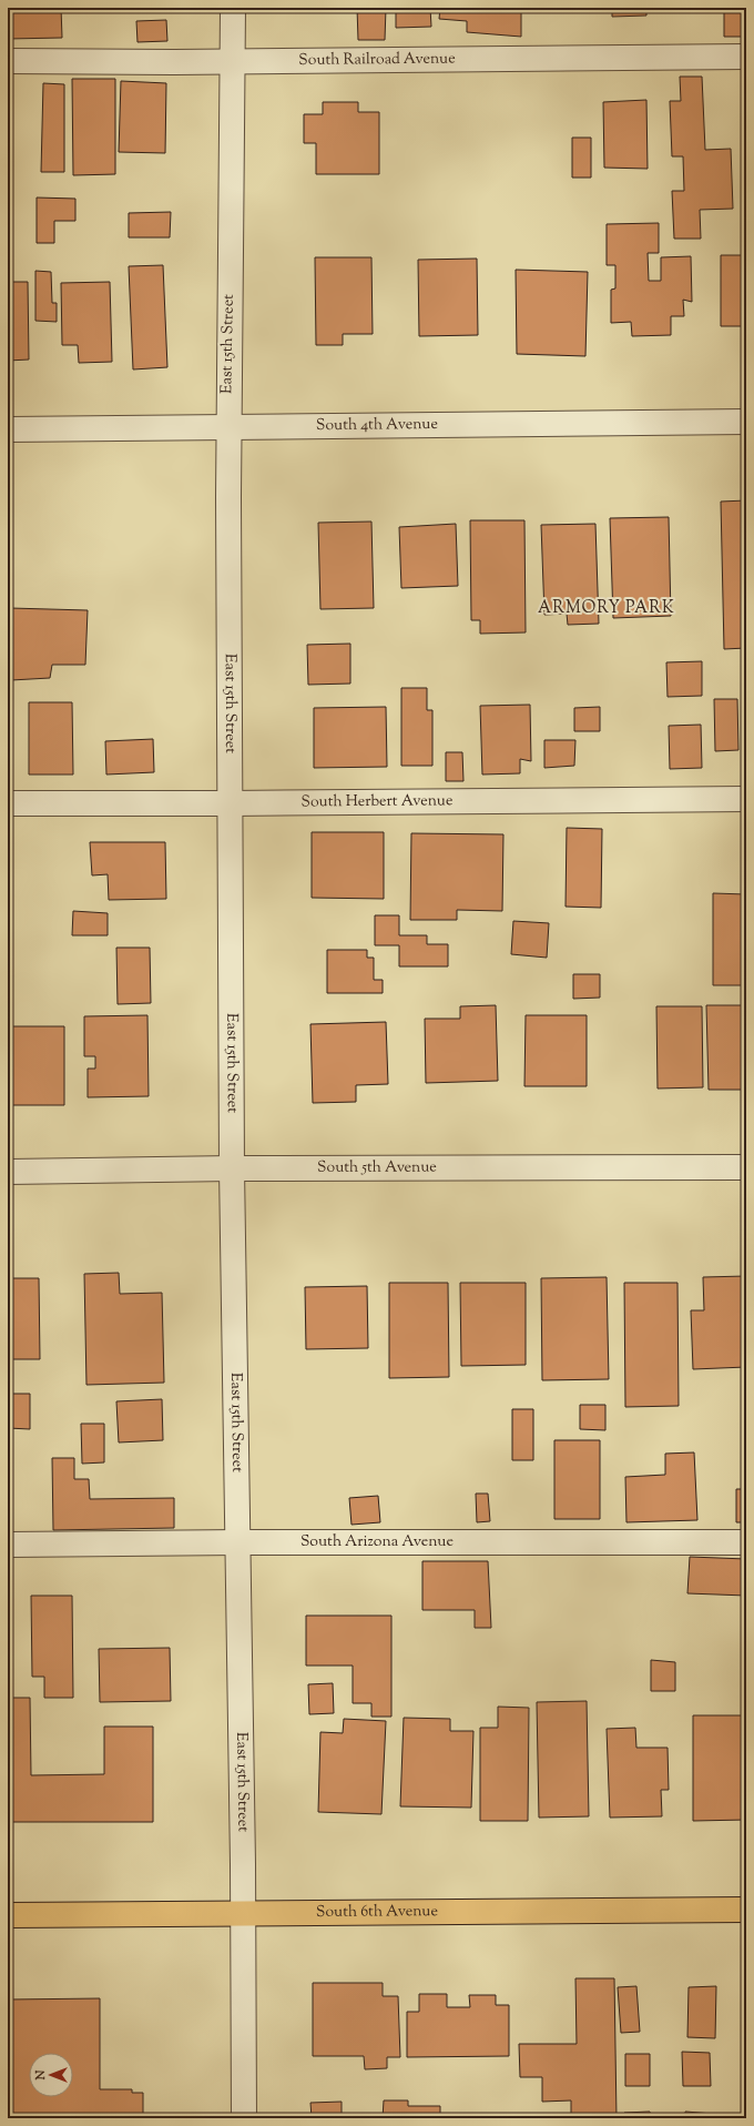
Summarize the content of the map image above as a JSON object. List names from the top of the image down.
{
  "streets": {
    "main road": ["South 6th Avenue"],
    "street": [
      "South Railroad Avenue",
      "East 15th Street",
      "South 4th Avenue",
      "South Herbert Avenue",
      "South 5th Avenue",
      "South Arizona Avenue"
    ]
  },
  "crossings": [
    ["South Railroad Avenue", "East 15th Street"],
    ["East 15th Street", "South 4th Avenue"],
    ["East 15th Street", "South Herbert Avenue"],
    ["East 15th Street", "South 5th Avenue"],
    ["East 15th Street", "South Arizona Avenue"],
    ["East 15th Street", "South 6th Avenue"]
  ],
  "districts": ["ARMORY PARK"],
  "north": "left"
}
